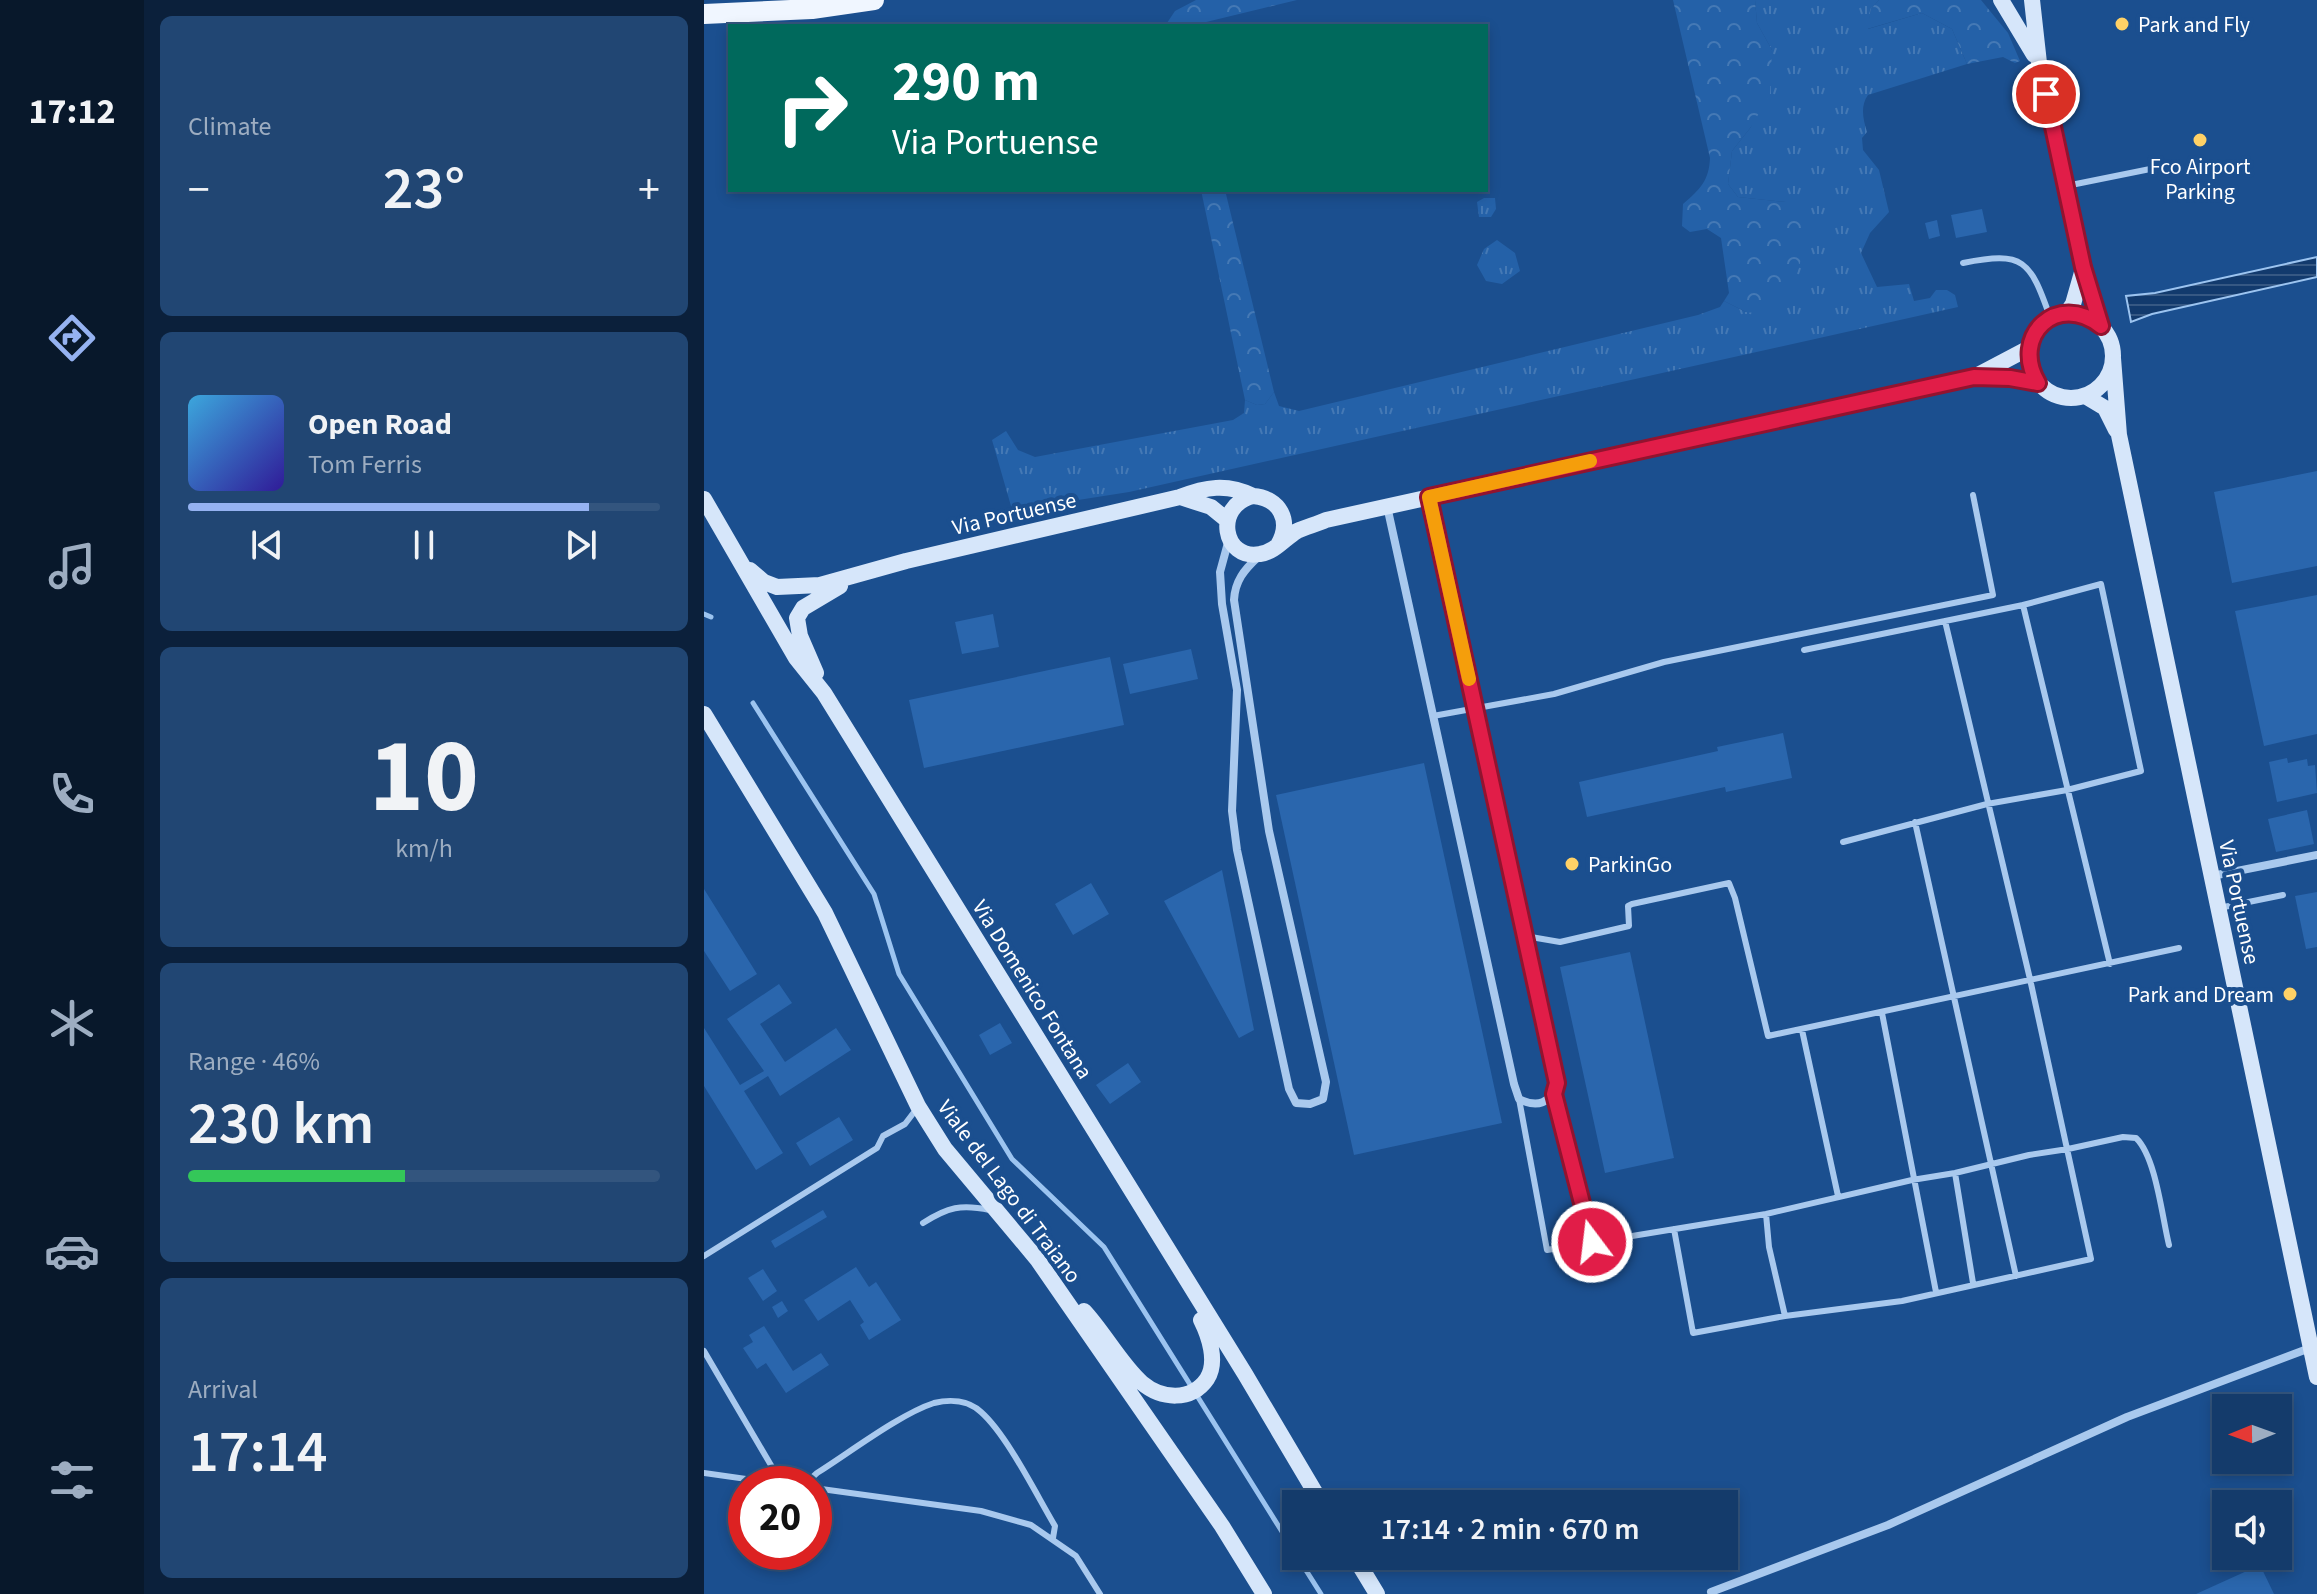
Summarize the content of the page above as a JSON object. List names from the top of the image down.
{
  "streets": {
    "street": ["Via Portuense", "Via Domenico Fontana", "Viale del Lago di Traiano"]
  },
  "crossings": [
    ["Via Portuense", "Via Domenico Fontana"]
  ],
  "places": [
    "Park and Fly",
    "Fco Airport Parking",
    "ParkinGo",
    "Park and Dream"
  ],
  "north": "left",
  "page": {
    "tabs": "17:12",
    "tile": [
      "Climate",
      ["10", "km/h"],
      ["Range · 46%", "230 km"],
      ["Arrival", "17:14"]
    ],
    "turn": ["290 m", "Via Portuense"],
    "heat": ["−", "23°", "+"],
    "song": ["Open Road", "Tom Ferris"],
    "limit": "20",
    "trip": "17:14 · 2 min · 670 m"
  }
}
